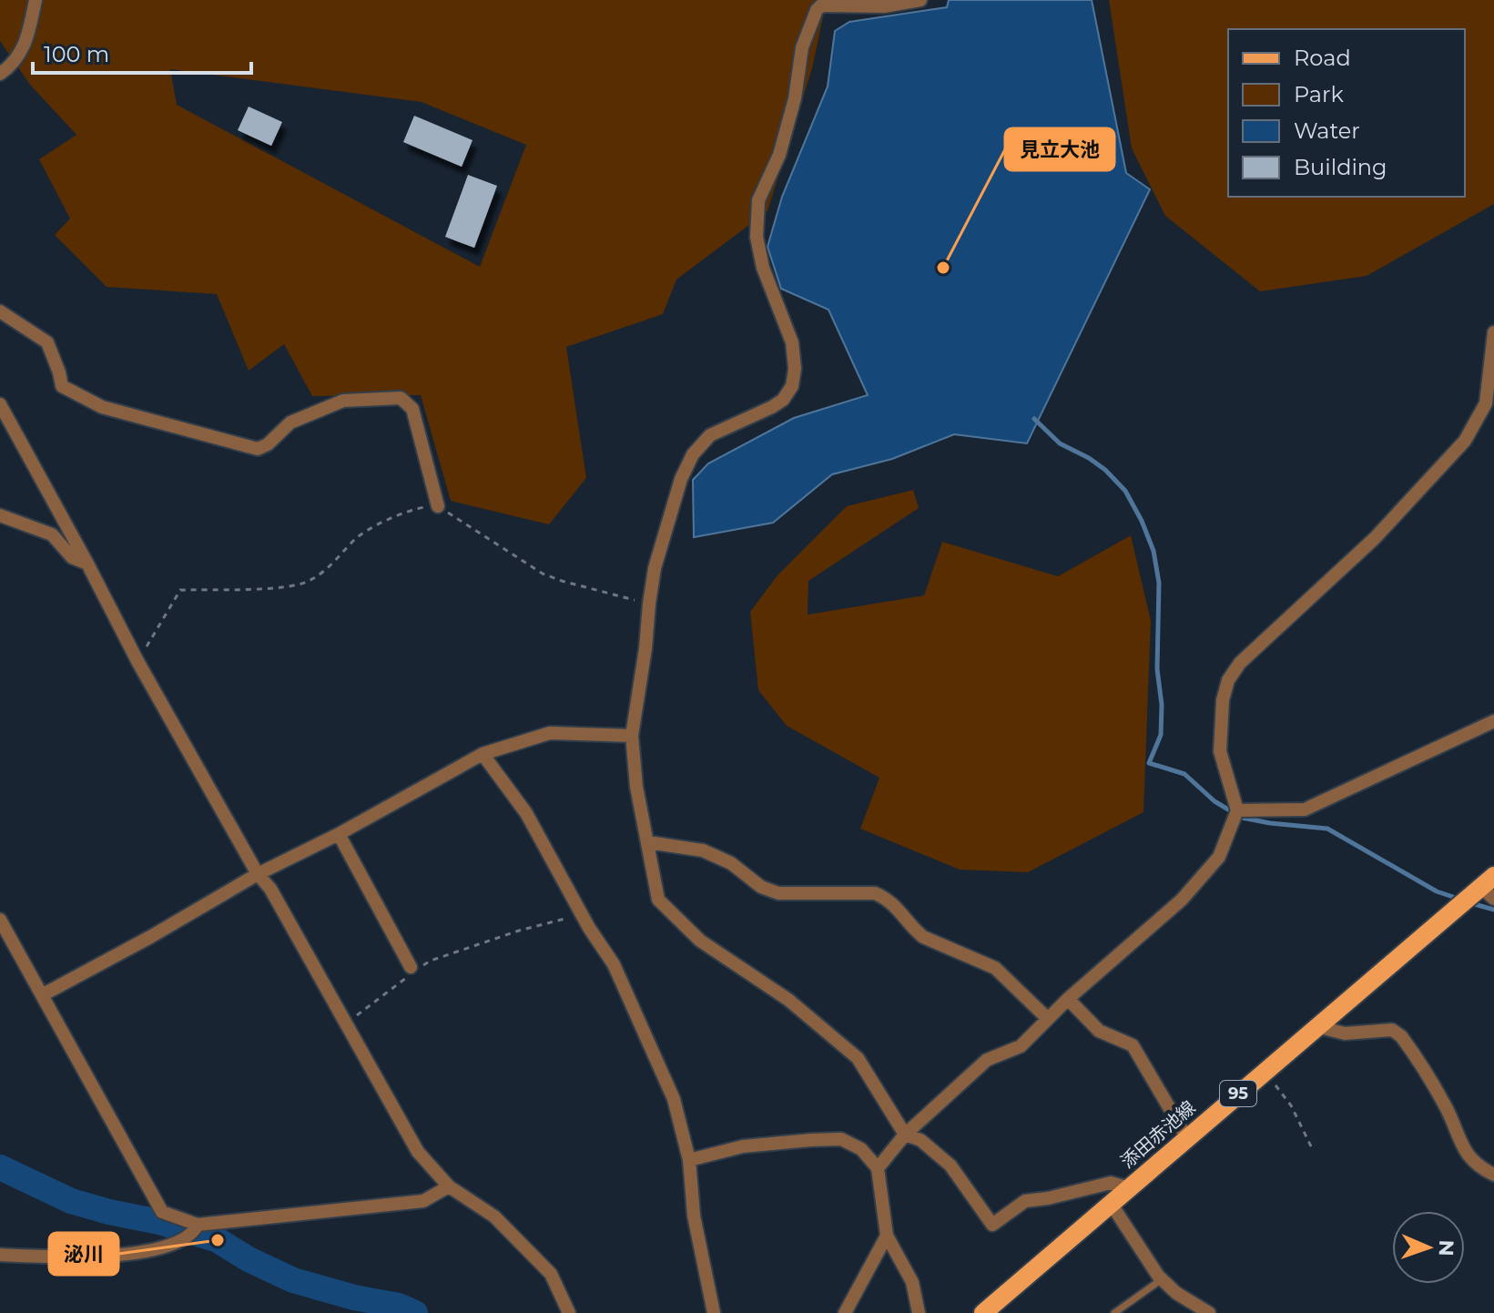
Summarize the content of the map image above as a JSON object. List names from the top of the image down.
{
  "streets": {
    "main road": ["95", "添田赤池線"]
  },
  "places": ["見立大池", "泌川"],
  "legend": [
    "Road",
    "Park",
    "Water",
    "Building"
  ],
  "scale_bar": "100 m",
  "north": "right"
}
